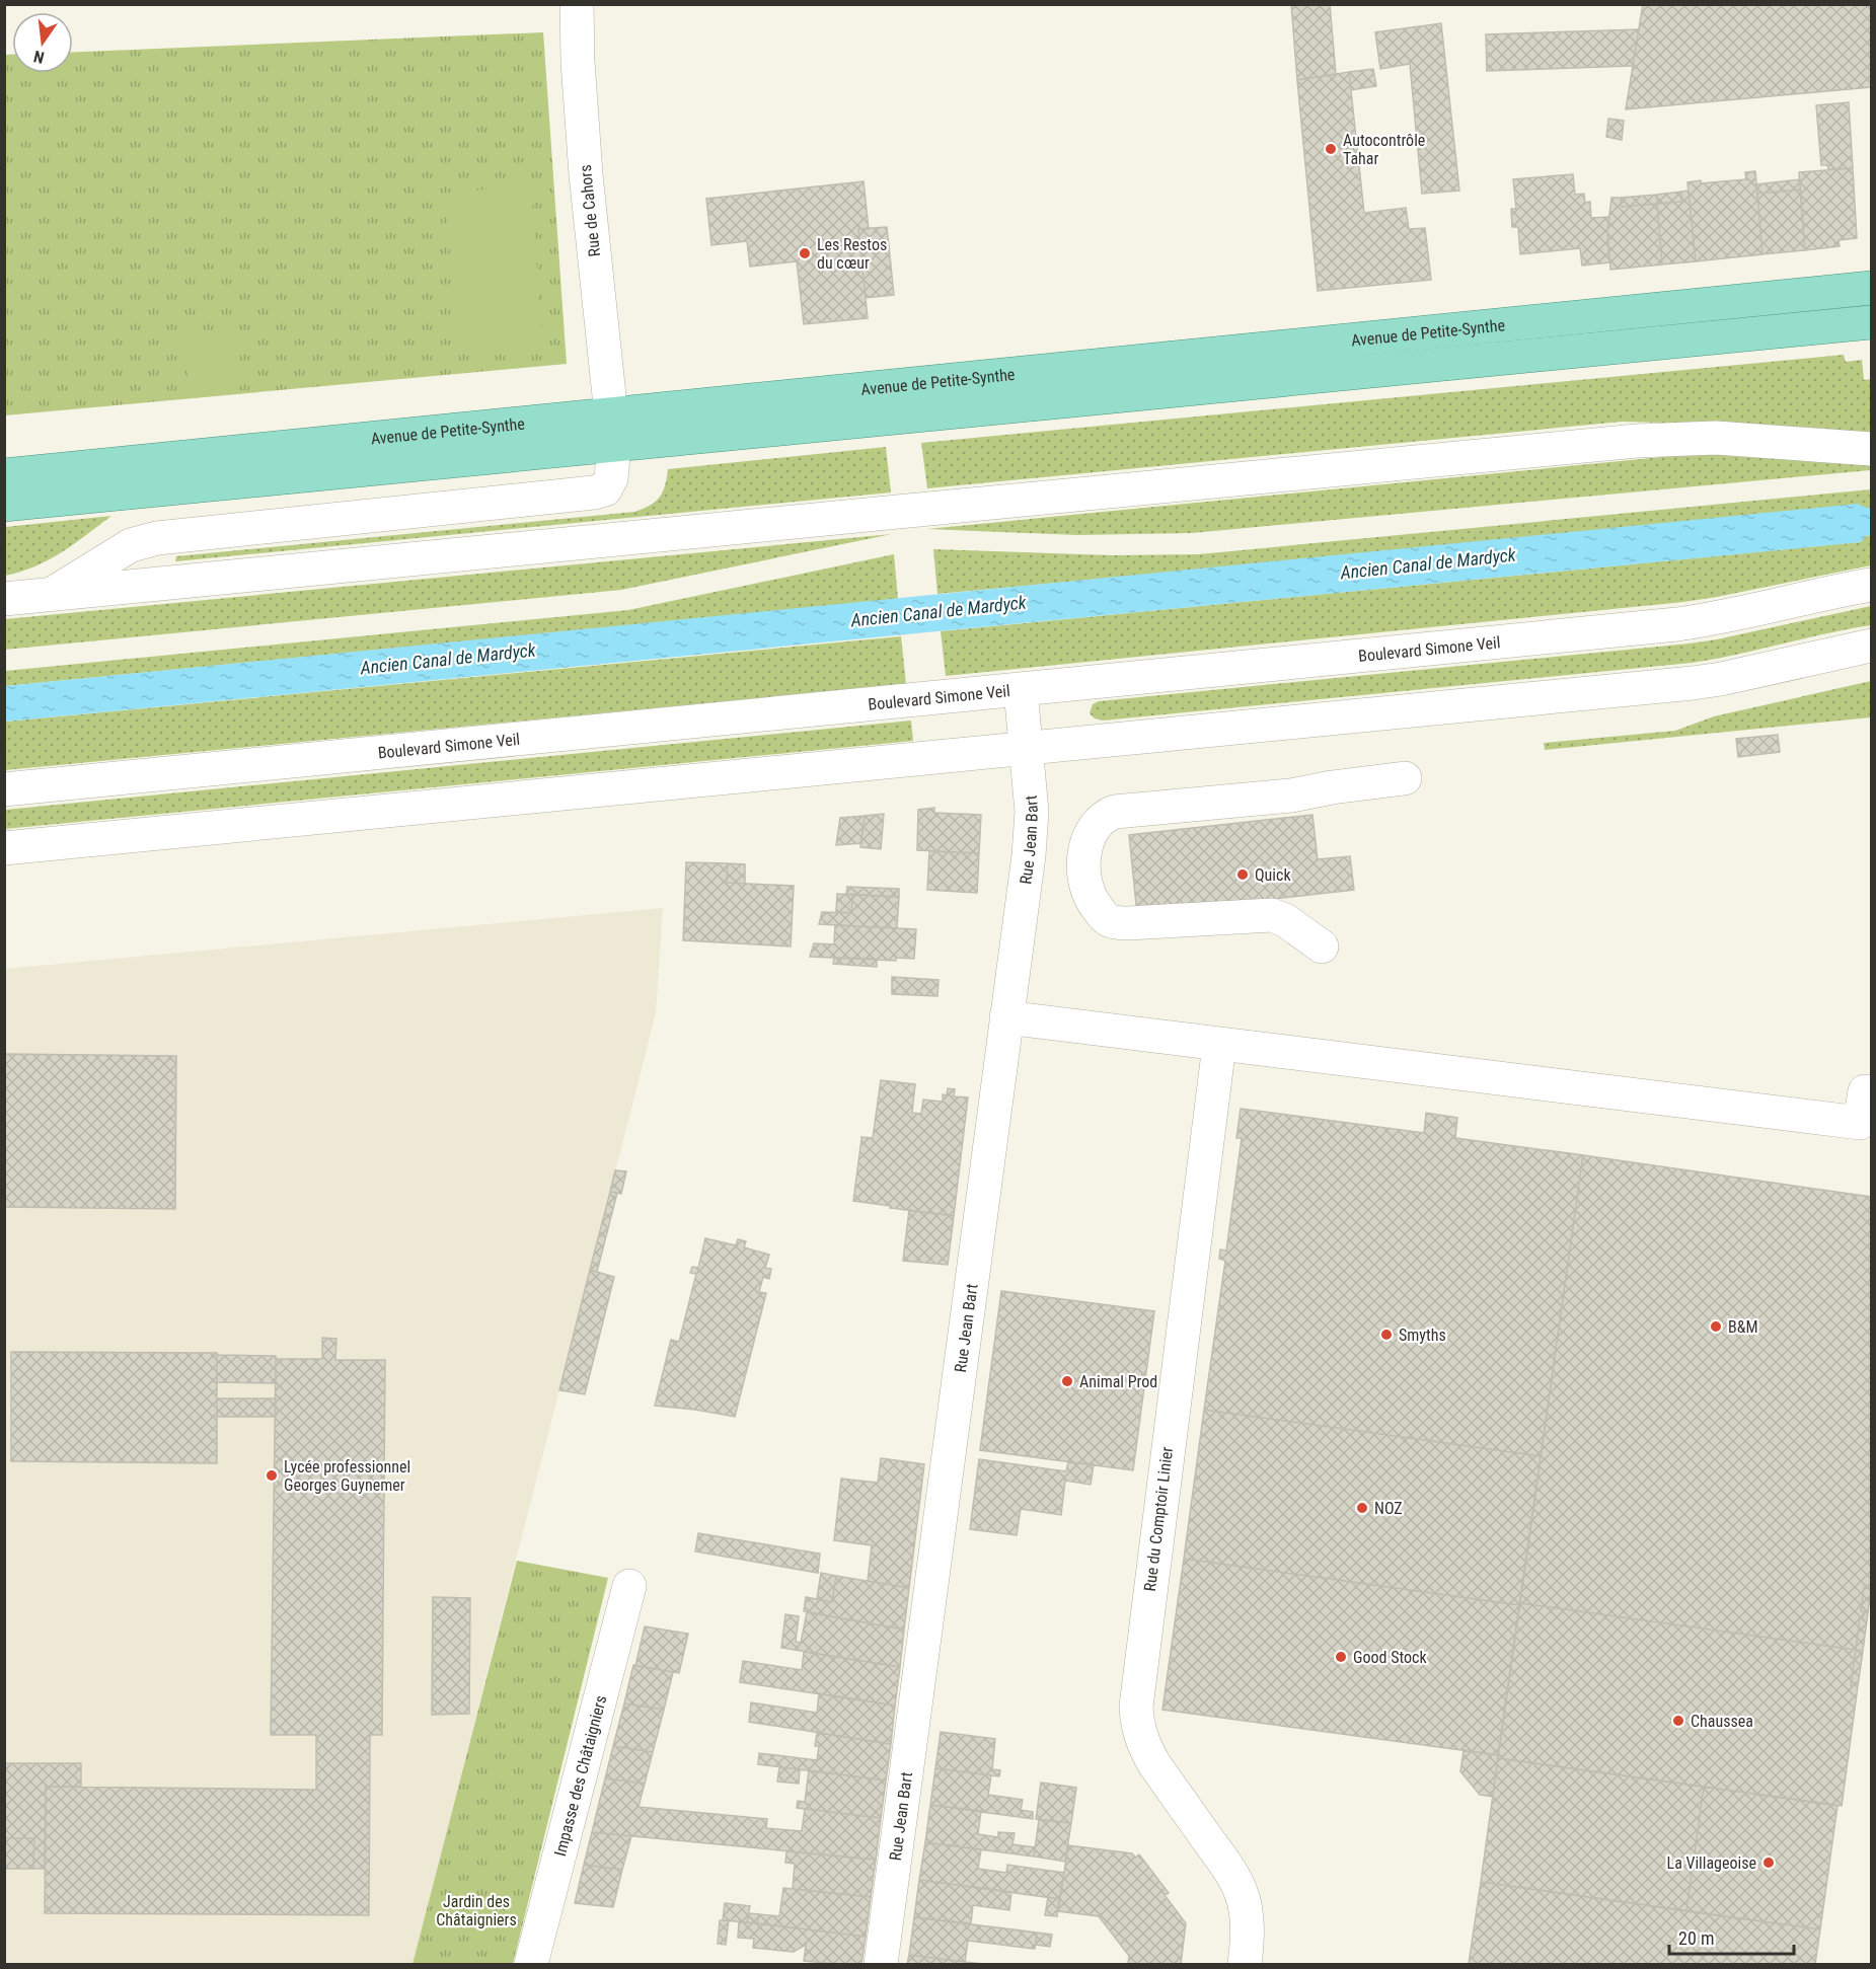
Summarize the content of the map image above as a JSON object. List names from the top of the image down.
{
  "streets": {
    "main road": ["Avenue de Petite-Synthe"],
    "street": [
      "Rue de Cahors",
      "Boulevard Simone Veil",
      "Rue Jean Bart",
      "Rue du Comptoir Linier",
      "Impasse des Châtaigniers"
    ]
  },
  "crossings": [
    ["Rue de Cahors", "Avenue de Petite-Synthe"],
    ["Boulevard Simone Veil", "Rue Jean Bart"]
  ],
  "water": ["Ancien Canal de Mardyck"],
  "parks": ["Jardin des Châtaigniers"],
  "places": [
    "Autocontrôle Tahar",
    "Les Restos du cœur",
    "Quick",
    "B&M",
    "Smyths",
    "Animal Prod",
    "Lycée professionnel Georges Guynemer",
    "NOZ",
    "Good Stock",
    "Chaussea",
    "La Villageoise"
  ],
  "scale_bar": "20 m",
  "north": "bottom"
}
